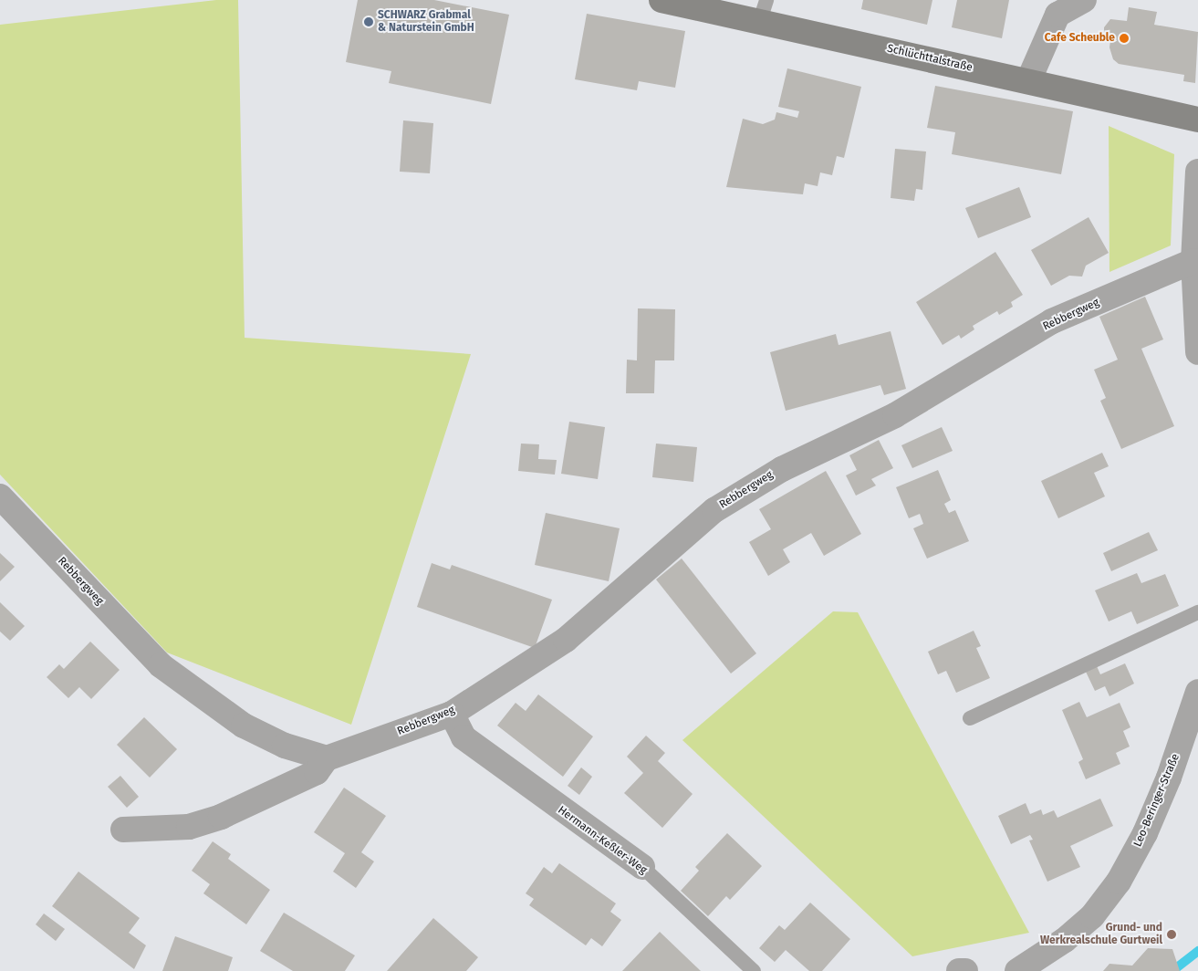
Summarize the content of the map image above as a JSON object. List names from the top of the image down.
{
  "streets": {
    "main road": ["Schlüchttalstraße"],
    "street": ["Rebbergweg", "Leo-Beringer-Straße", "Hermann-Keßler-Weg"]
  },
  "crossings": [
    ["Rebbergweg", "Hermann-Keßler-Weg"]
  ],
  "places": ["SCHWARZ Grabmal & Naturstein GmbH", "Cafe Scheuble", "Grund- und Werkrealschule Gurtweil"]
}
